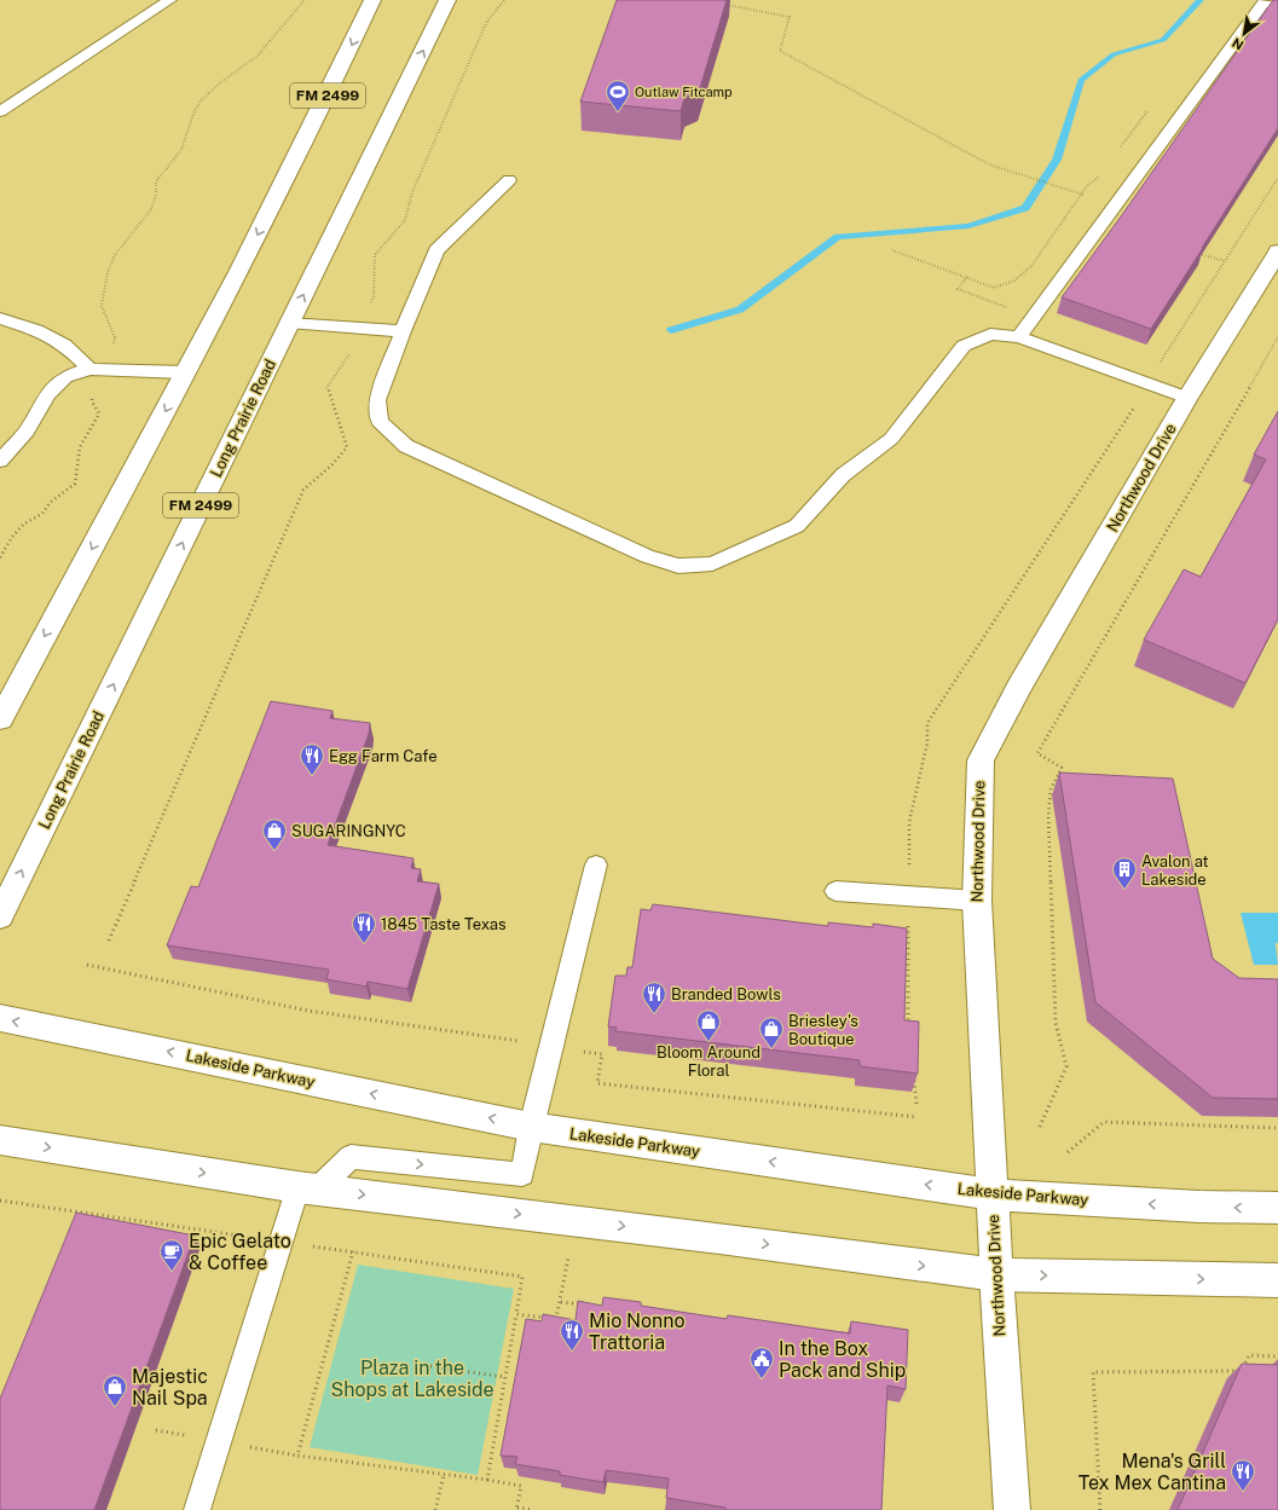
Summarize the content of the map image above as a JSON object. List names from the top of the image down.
{
  "streets": {
    "street": [
      "FM 2499",
      "Long Prairie Road",
      "Northwood Drive",
      "Lakeside Parkway"
    ]
  },
  "crossings": [
    ["Northwood Drive", "Lakeside Parkway"]
  ],
  "parks": ["Plaza in the Shops at Lakeside"],
  "places": {
    "sports": ["Outlaw Fitcamp"],
    "restaurant": [
      "Egg Farm Cafe",
      "1845 Taste Texas",
      "Branded Bowls",
      "Mio Nonno Trattoria",
      "Mena's Grill Tex Mex Cantina"
    ],
    "shop": [
      "SUGARINGNYC",
      "Bloom Around Floral",
      "Briesley's Boutique",
      "Majestic Nail Spa"
    ],
    "building": ["Avalon at Lakeside"],
    "cafe": ["Epic Gelato & Coffee"],
    "public building": ["In the Box Pack and Ship"]
  },
  "north": "bottom left"
}
